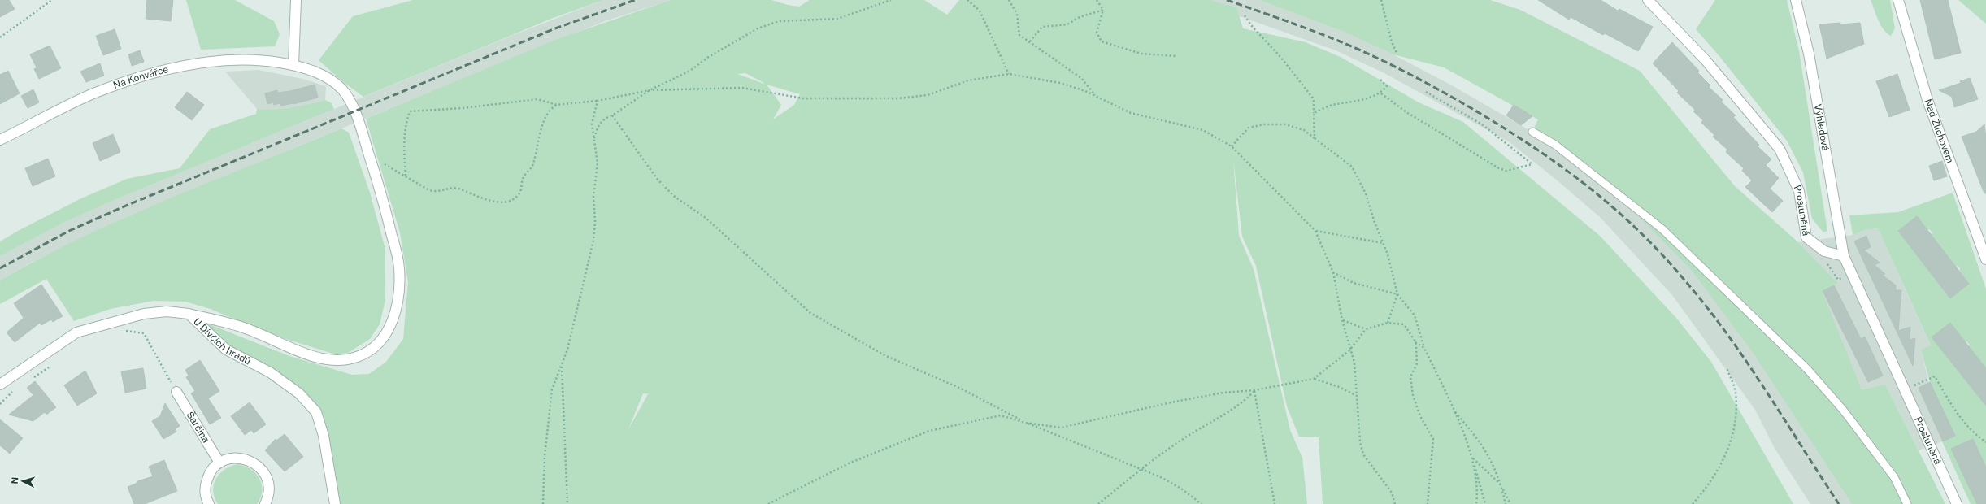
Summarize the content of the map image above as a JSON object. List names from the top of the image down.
{
  "streets": {
    "street": [
      "Na Konvářce",
      "Výhledová",
      "Nad Zlíchovem",
      "Prosluněná",
      "U Dívčích hradů",
      "Šárčina"
    ]
  },
  "crossings": [
    ["Na Konvářce", "U Dívčích hradů"],
    ["Výhledová", "Prosluněná"]
  ],
  "north": "left"
}
